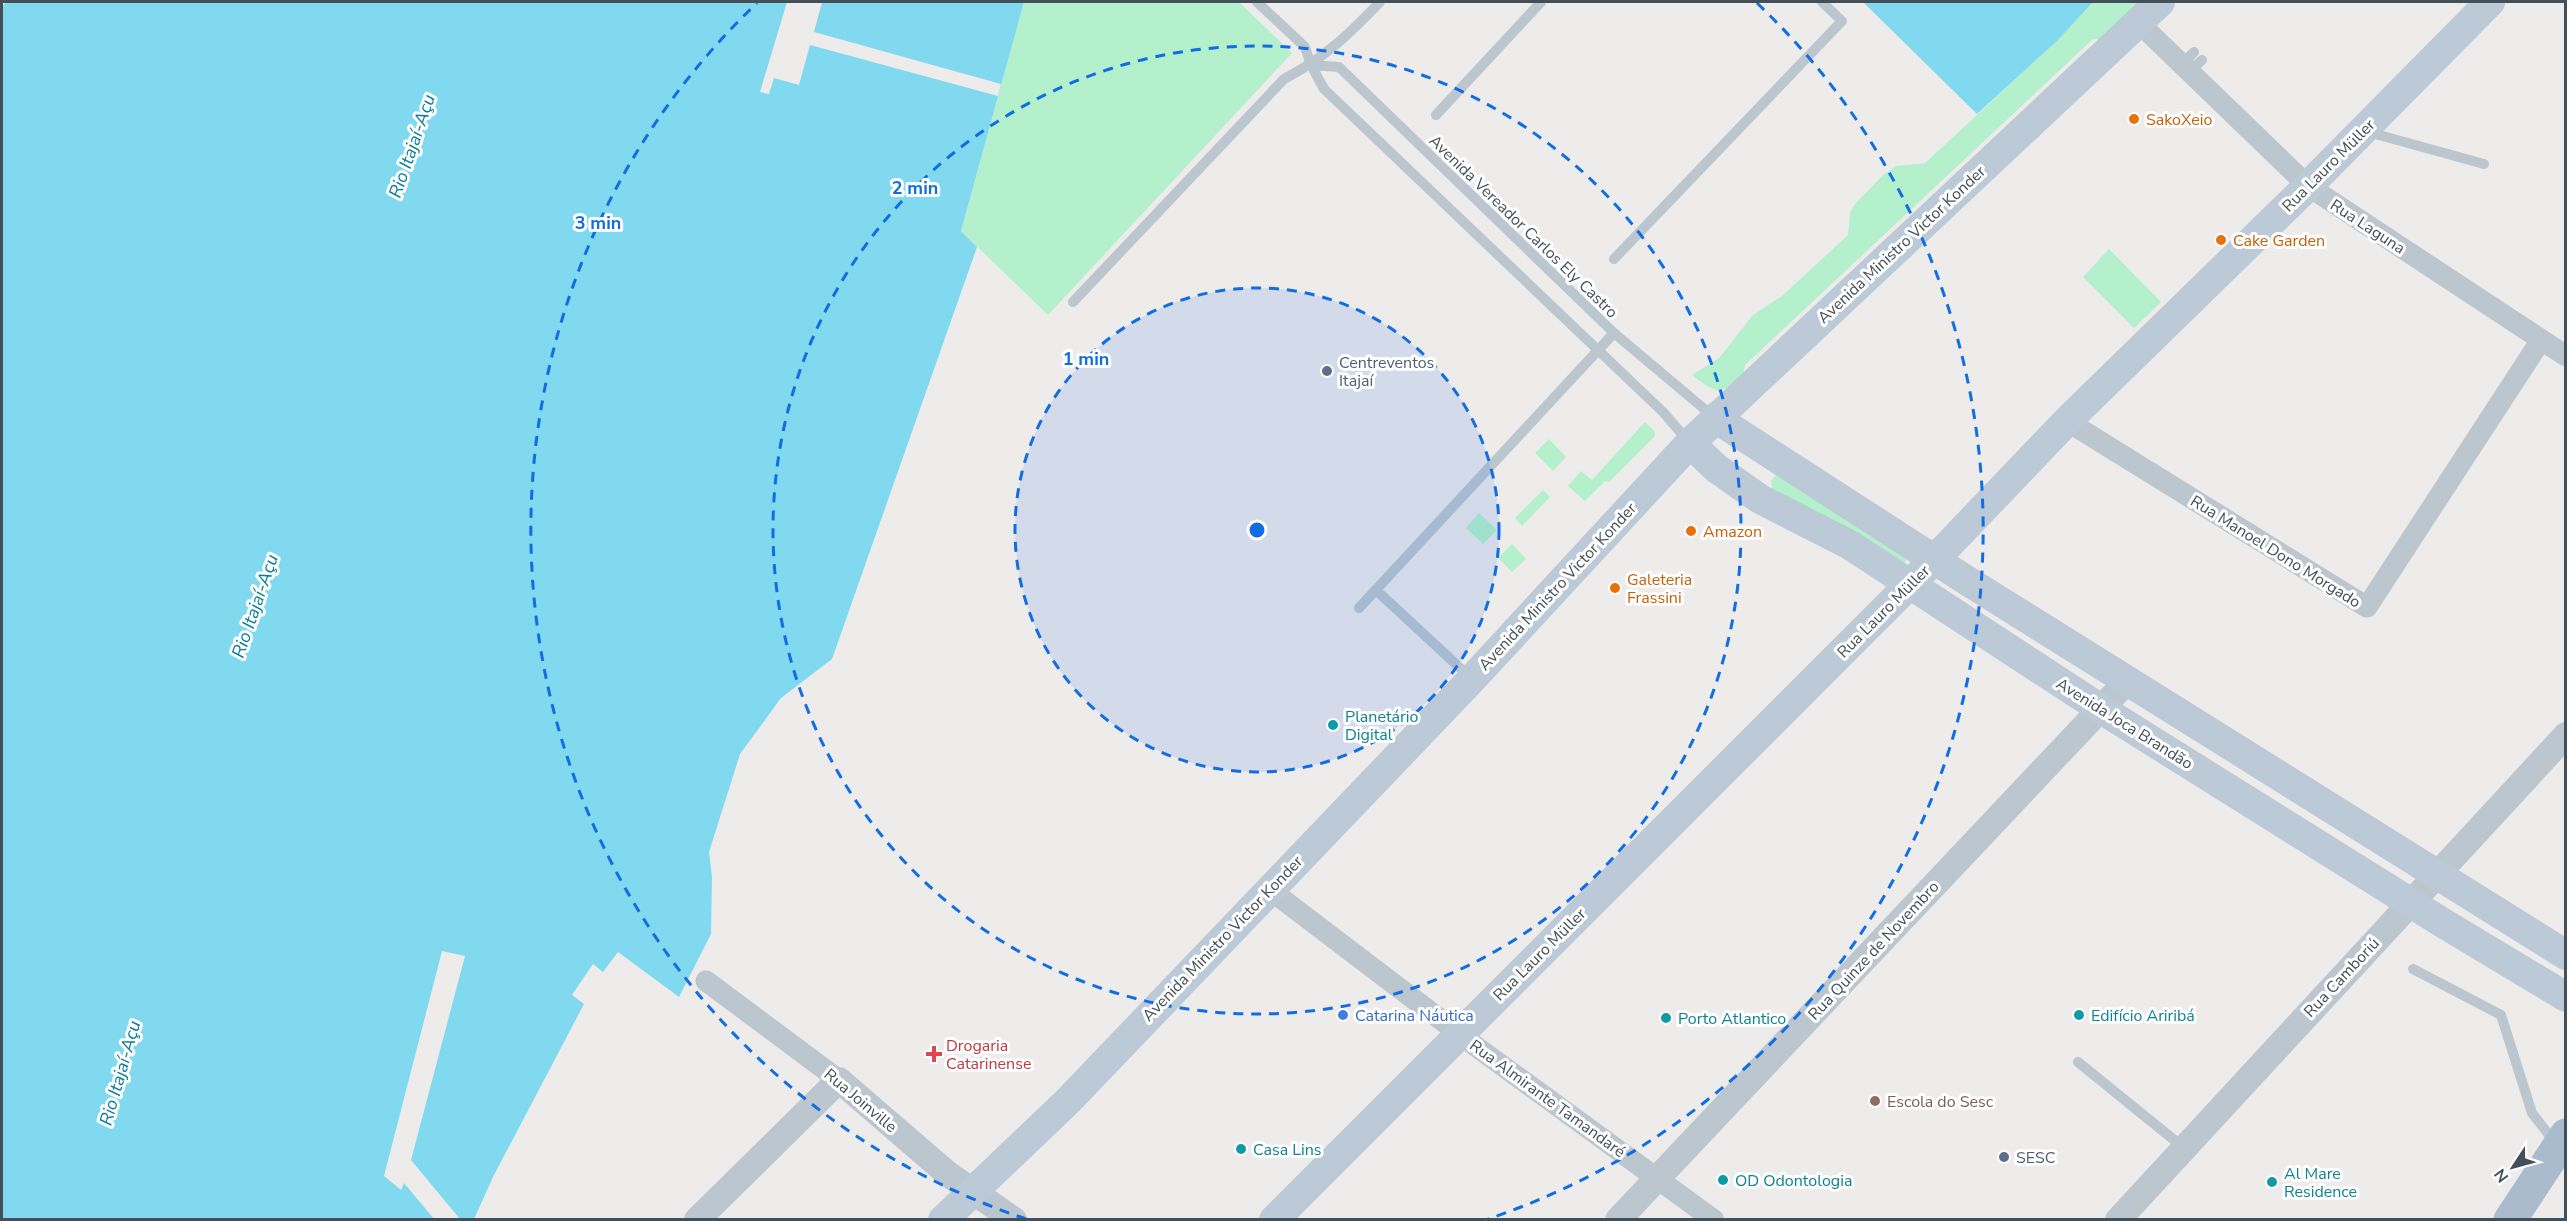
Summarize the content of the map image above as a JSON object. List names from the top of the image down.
{
  "streets": {
    "main road": ["Rua Lauro Müller", "Avenida Ministro Victor Konder", "Avenida Joca Brandão"],
    "street": [
      "Rua Laguna",
      "Rua Manoel Dono Morgado",
      "Rua Quinze de Novembro",
      "Rua Camboriú",
      "Rua Almirante Tamandaré",
      "Rua Joinville"
    ],
    "lane": ["Avenida Vereador Carlos Ely Castro"]
  },
  "crossings": [
    ["Rua Lauro Müller", "Rua Laguna"],
    ["Rua Lauro Müller", "Rua Manoel Dono Morgado"],
    ["Rua Lauro Müller", "Avenida Joca Brandão"],
    ["Rua Lauro Müller", "Rua Almirante Tamandaré"],
    ["Avenida Vereador Carlos Ely Castro", "Avenida Ministro Victor Konder"],
    ["Rua Laguna", "Avenida Ministro Victor Konder"],
    ["Rua Laguna", "Rua Manoel Dono Morgado"],
    ["Avenida Ministro Victor Konder", "Avenida Joca Brandão"],
    ["Avenida Ministro Victor Konder", "Rua Almirante Tamandaré"],
    ["Avenida Ministro Victor Konder", "Rua Joinville"],
    ["Avenida Joca Brandão", "Rua Quinze de Novembro"],
    ["Avenida Joca Brandão", "Rua Camboriú"],
    ["Rua Quinze de Novembro", "Rua Almirante Tamandaré"]
  ],
  "water": ["Rio Itajaí-Açu"],
  "places": {
    "other": [
      "SakoXeio",
      "Cake Garden",
      "Centreventos Itajaí",
      "Amazon",
      "Galeteria Frassini",
      "Planetário Digital",
      "Catarina Náutica",
      "Edifício Ariribá",
      "Porto Atlantico",
      "Escola do Sesc",
      "Casa Lins",
      "SESC",
      "OD Odontologia",
      "Al Mare Residence"
    ],
    "health": ["Drogaria Catarinense"]
  },
  "north": "bottom left",
  "rings": ["2 min", "3 min", "1 min"]
}
